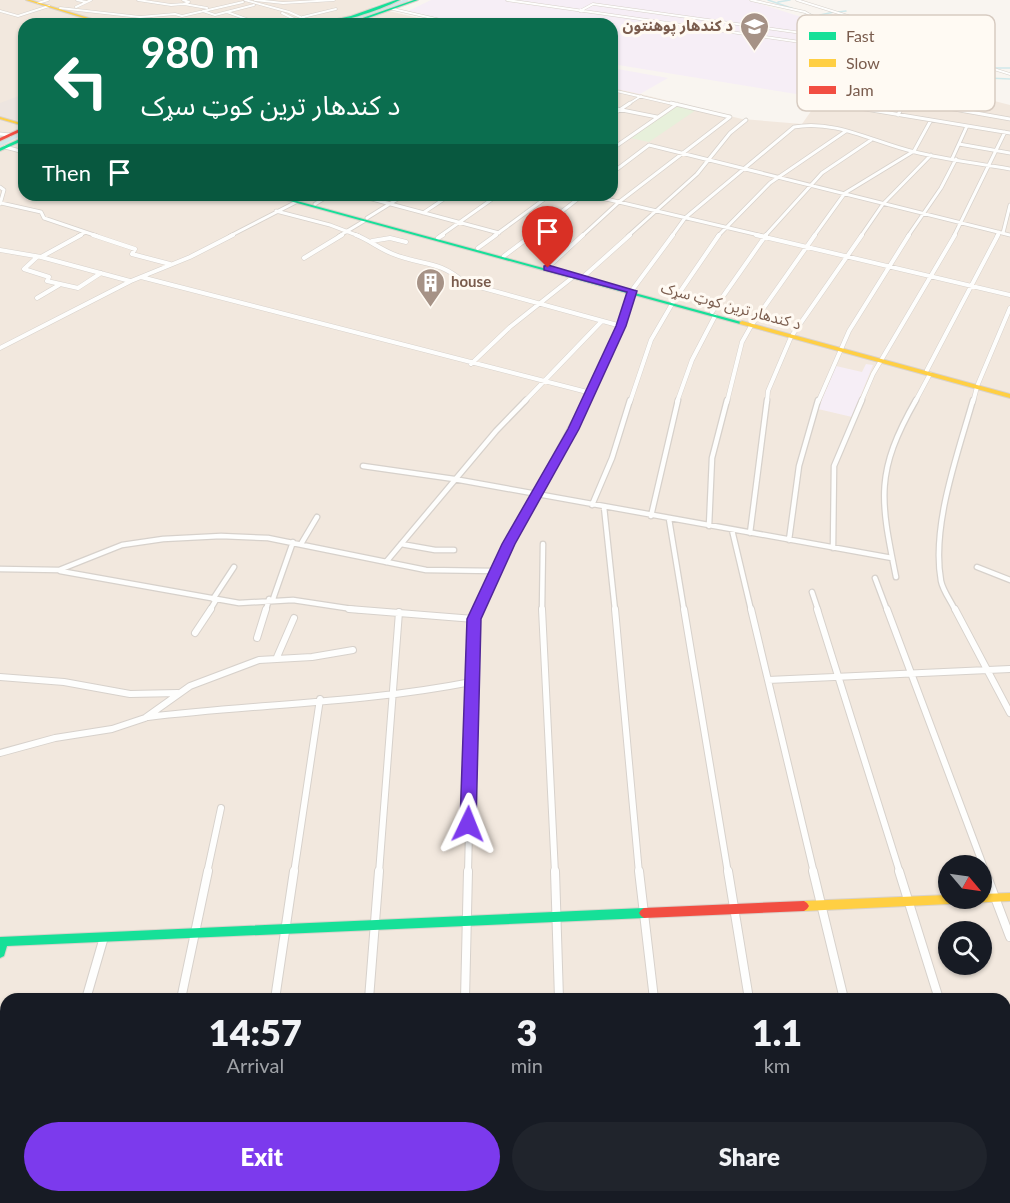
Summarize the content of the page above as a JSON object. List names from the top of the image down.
{
  "streets": {
    "main road": ["د کندهار ترين کوټ سړک"]
  },
  "places": {
    "school or university": ["د کندهار پوهنتون"],
    "building": ["house"]
  },
  "legend": ["Fast", "Slow", "Jam"],
  "north": "bottom right",
  "page": {
    "turn": ["980 m", "د کندهار ترين کوټ سړک"],
    "then": "Then",
    "eta": [
      "14:57",
      "Arrival",
      "3",
      "min",
      "1.1",
      "km"
    ],
    "buttons": ["Exit", "Share"]
  }
}
